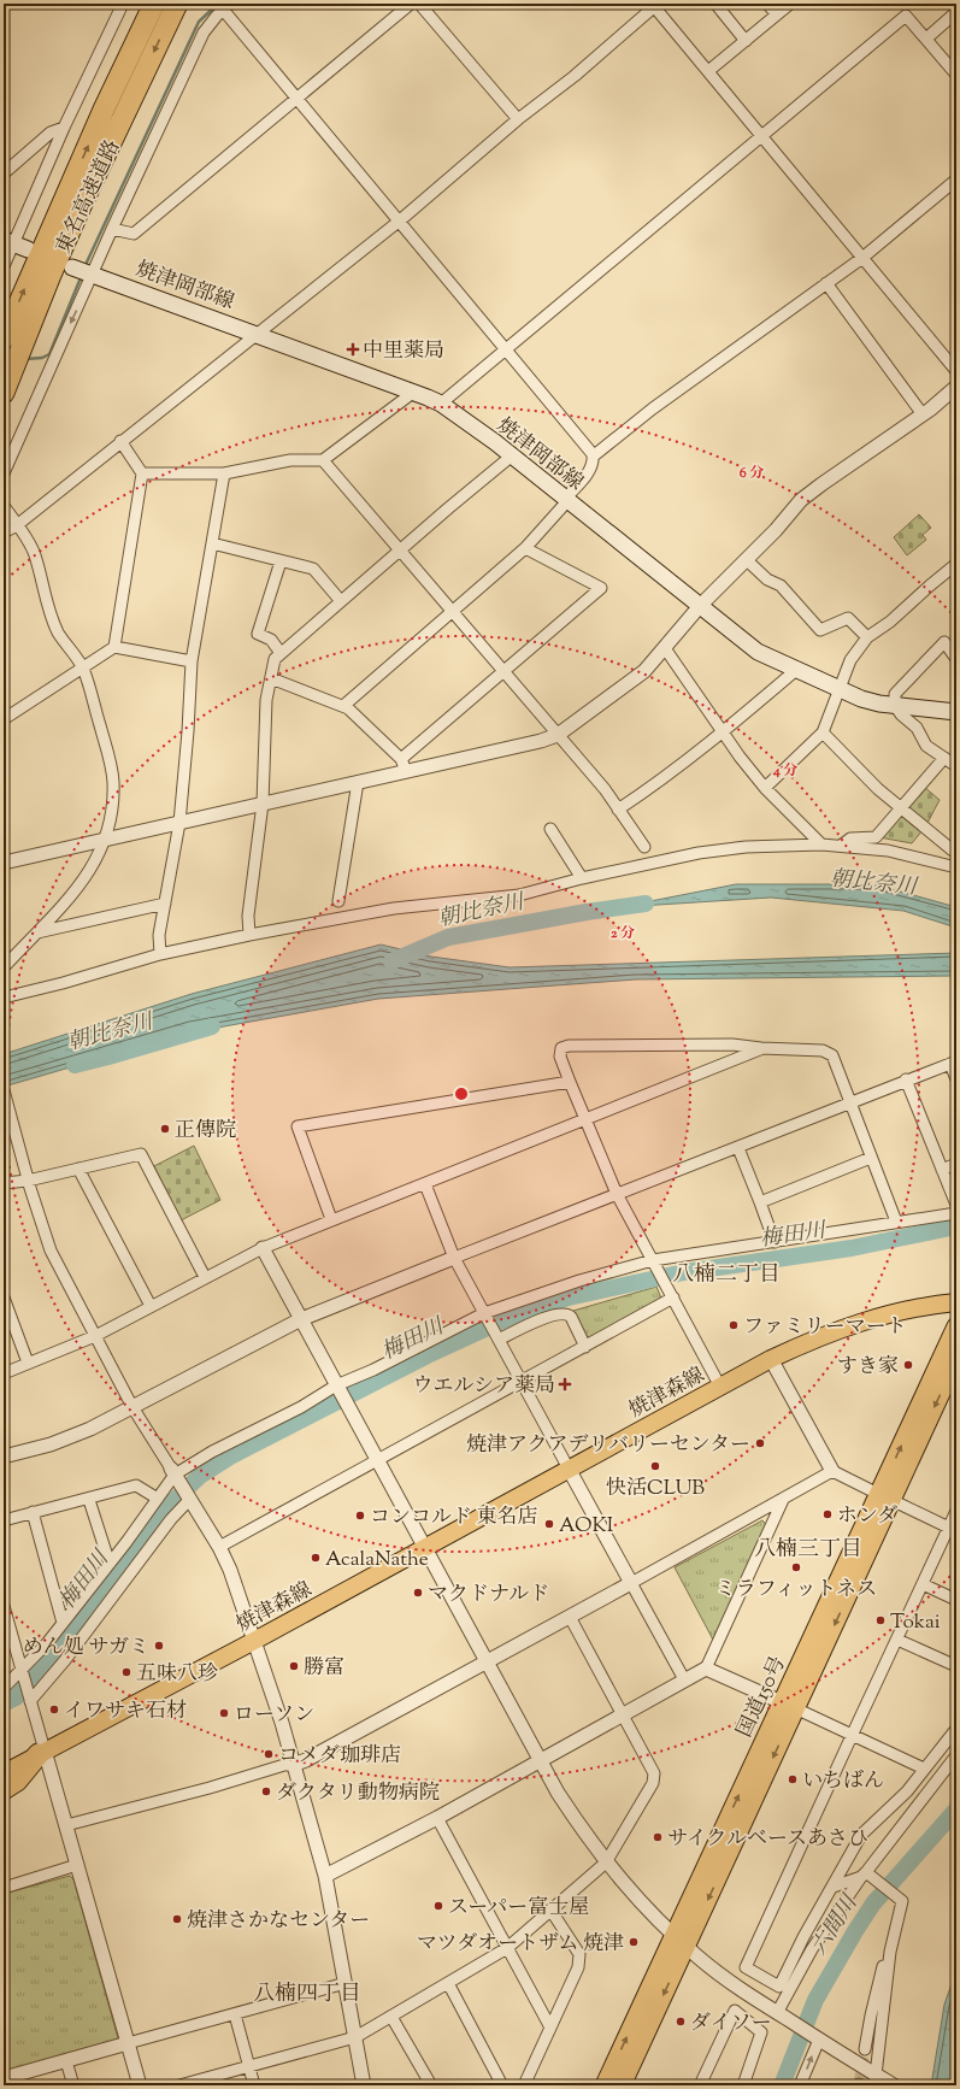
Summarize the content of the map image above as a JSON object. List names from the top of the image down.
{
  "streets": {
    "highway": ["東名高速道路", "国道150号"],
    "main road": ["焼津岡部線", "焼津森線"]
  },
  "districts": ["八楠二丁目", "八楠三丁目", "八楠四丁目"],
  "water": ["朝比奈川", "梅田川", "六間川"],
  "places": {
    "health": ["中里薬局", "ウエルシア薬局"],
    "other": [
      "正傳院",
      "ファミリーマート",
      "すき家",
      "焼津アクアデリバリーセンター",
      "快活CLUB",
      "ホンダ",
      "コンコルド 東名店",
      "AOKI",
      "AcalaNathe",
      "ミラフィットネス",
      "マクドナルド",
      "Tokai",
      "めん処 サガミ",
      "勝富",
      "五味八珍",
      "イワサキ石材",
      "ローソン",
      "コメダ珈琲店",
      "いちばん",
      "ダクタリ動物病院",
      "サイクルベースあさひ",
      "スーパー富士屋",
      "焼津さかなセンター",
      "マツダオートザム 焼津",
      "ダイソー"
    ]
  },
  "rings": ["6 分", "4 分", "2 分"]
}
